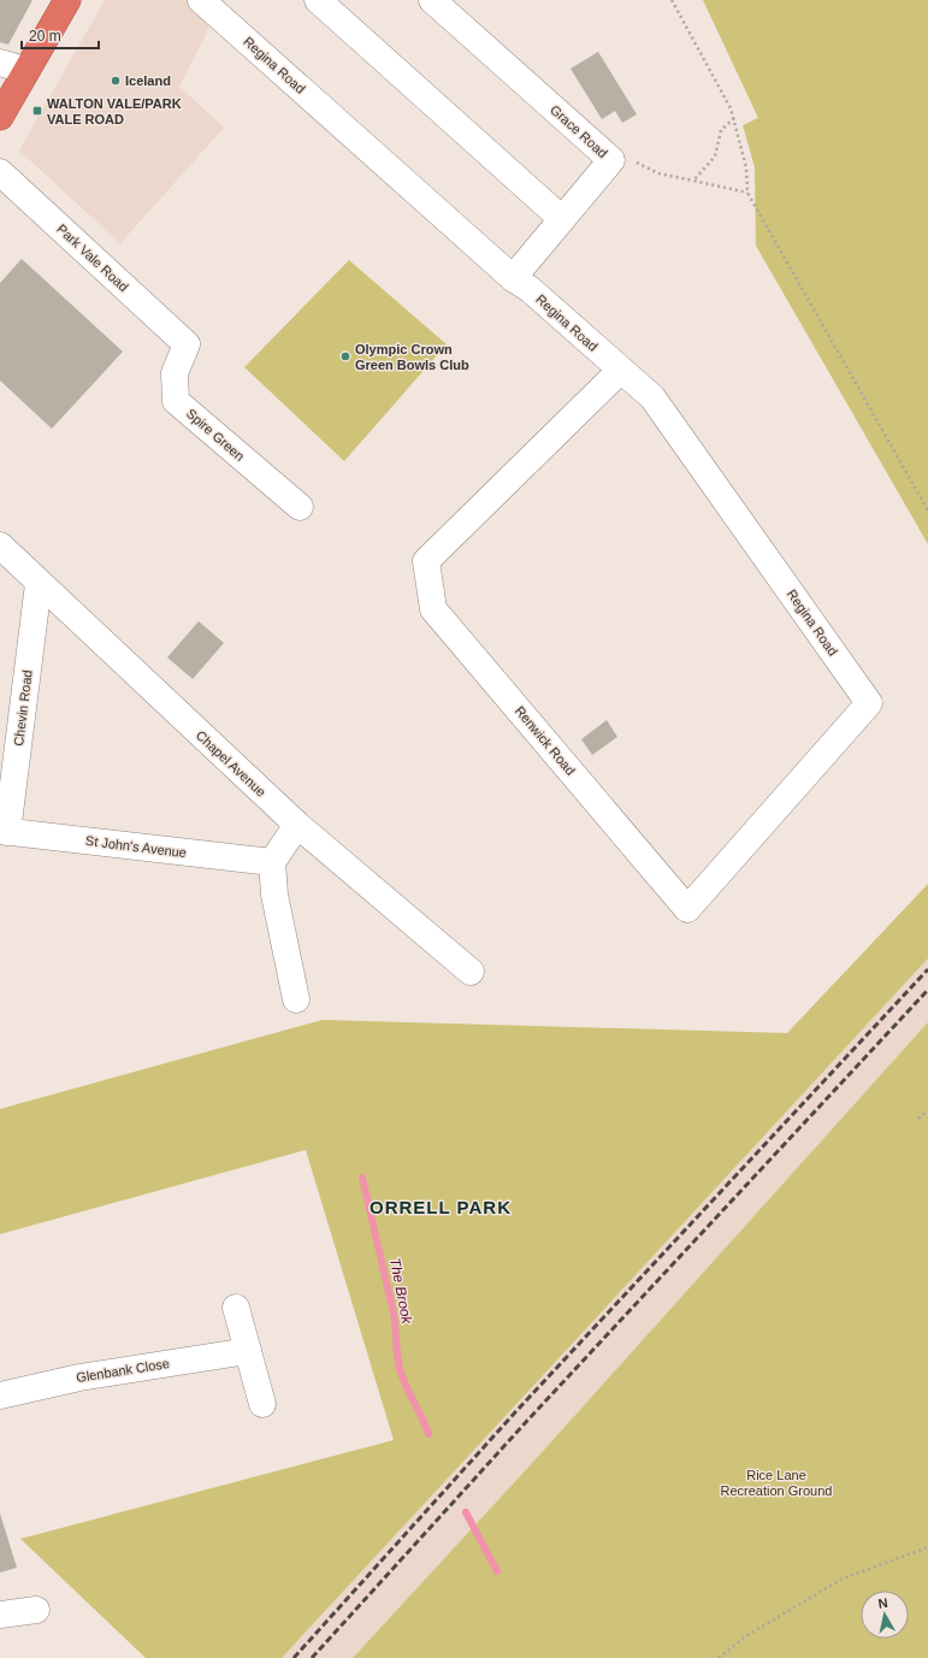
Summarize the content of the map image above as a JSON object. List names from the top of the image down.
{
  "streets": {
    "street": [
      "Regina Road",
      "Grace Road",
      "Park Vale Road",
      "Spire Green",
      "Chevin Road",
      "Renwick Road",
      "Chapel Avenue",
      "St John's Avenue",
      "Glenbank Close"
    ]
  },
  "crossings": [
    ["Regina Road", "Grace Road"],
    ["Regina Road", "Renwick Road"],
    ["Park Vale Road", "Spire Green"],
    ["Chevin Road", "Chapel Avenue"],
    ["Chevin Road", "St John's Avenue"]
  ],
  "districts": ["ORRELL PARK"],
  "water": ["The Brook"],
  "parks": ["Rice Lane Recreation Ground"],
  "places": {
    "other": ["Iceland", "Olympic Crown Green Bowls Club"],
    "transit": ["WALTON VALE/PARK VALE ROAD"]
  },
  "scale_bar": "20 m",
  "north": "top"
}
